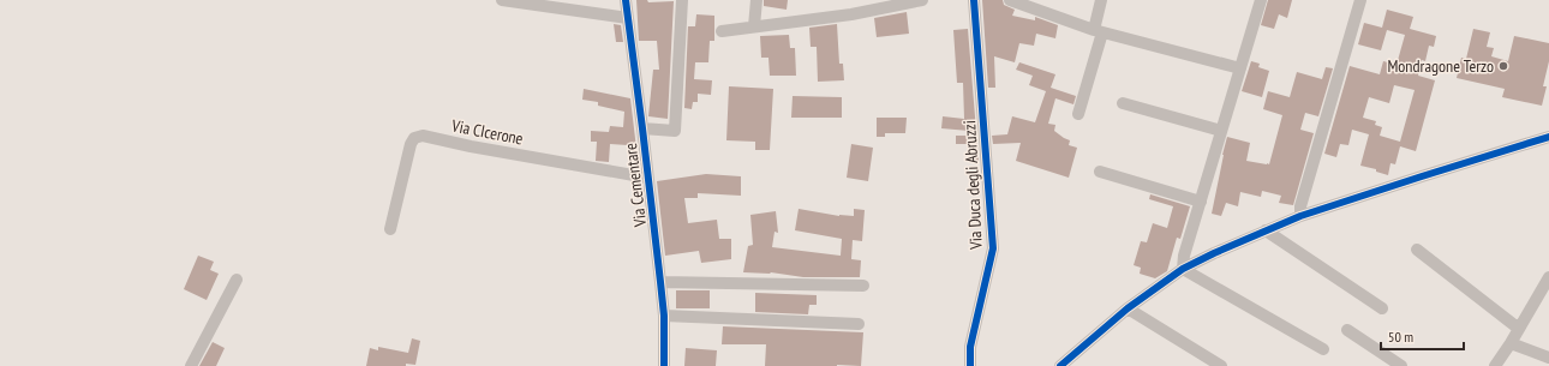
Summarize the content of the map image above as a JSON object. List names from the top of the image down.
{
  "streets": {
    "street": ["Via CIcerone", "Via Cementare", "Via Duca degli Abruzzi"]
  },
  "crossings": [
    ["Via CIcerone", "Via Cementare"]
  ],
  "places": ["Mondragone Terzo"],
  "scale_bar": "50 m"
}
